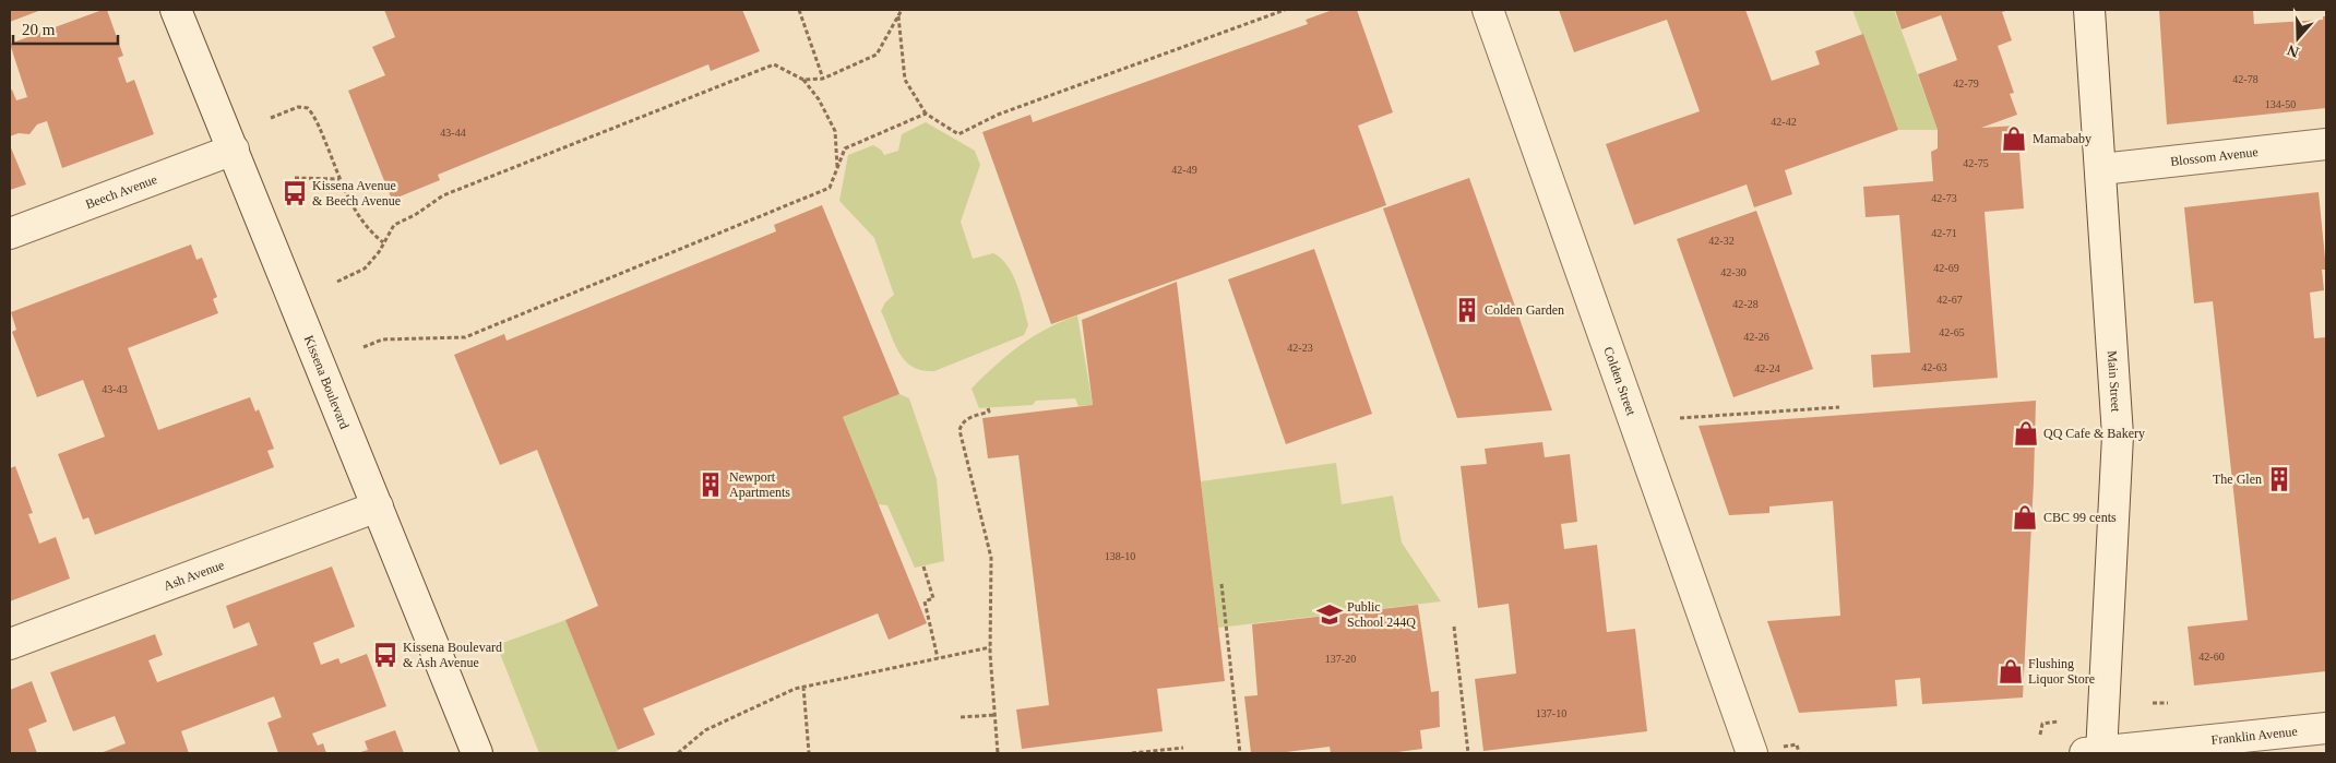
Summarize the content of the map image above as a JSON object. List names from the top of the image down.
{
  "streets": {
    "street": [
      "Blossom Avenue",
      "Beech Avenue",
      "Kissena Boulevard",
      "Colden Street",
      "Main Street",
      "Ash Avenue",
      "Franklin Avenue"
    ]
  },
  "crossings": [
    ["Blossom Avenue", "Main Street"],
    ["Beech Avenue", "Kissena Boulevard"],
    ["Kissena Boulevard", "Ash Avenue"],
    ["Main Street", "Franklin Avenue"]
  ],
  "places": {
    "shop": [
      "Mamababy",
      "QQ Cafe & Bakery",
      "CBC 99 cents",
      "Flushing Liquor Store"
    ],
    "bus stop": ["Kissena Avenue & Beech Avenue", "Kissena Boulevard & Ash Avenue"],
    "building": ["Colden Garden", "The Glen", "Newport Apartments"],
    "school or university": ["Public School 244Q"]
  },
  "house_numbers": [
    "42-78",
    "42-79",
    "134-50",
    "42-42",
    "43-44",
    "42-75",
    "42-49",
    "42-73",
    "42-71",
    "42-32",
    "42-69",
    "42-30",
    "42-67",
    "42-28",
    "42-65",
    "42-26",
    "42-23",
    "42-63",
    "42-24",
    "43-43",
    "138-10",
    "42-60",
    "137-20",
    "137-10"
  ],
  "scale_bar": "20 m",
  "north": "bottom"
}
